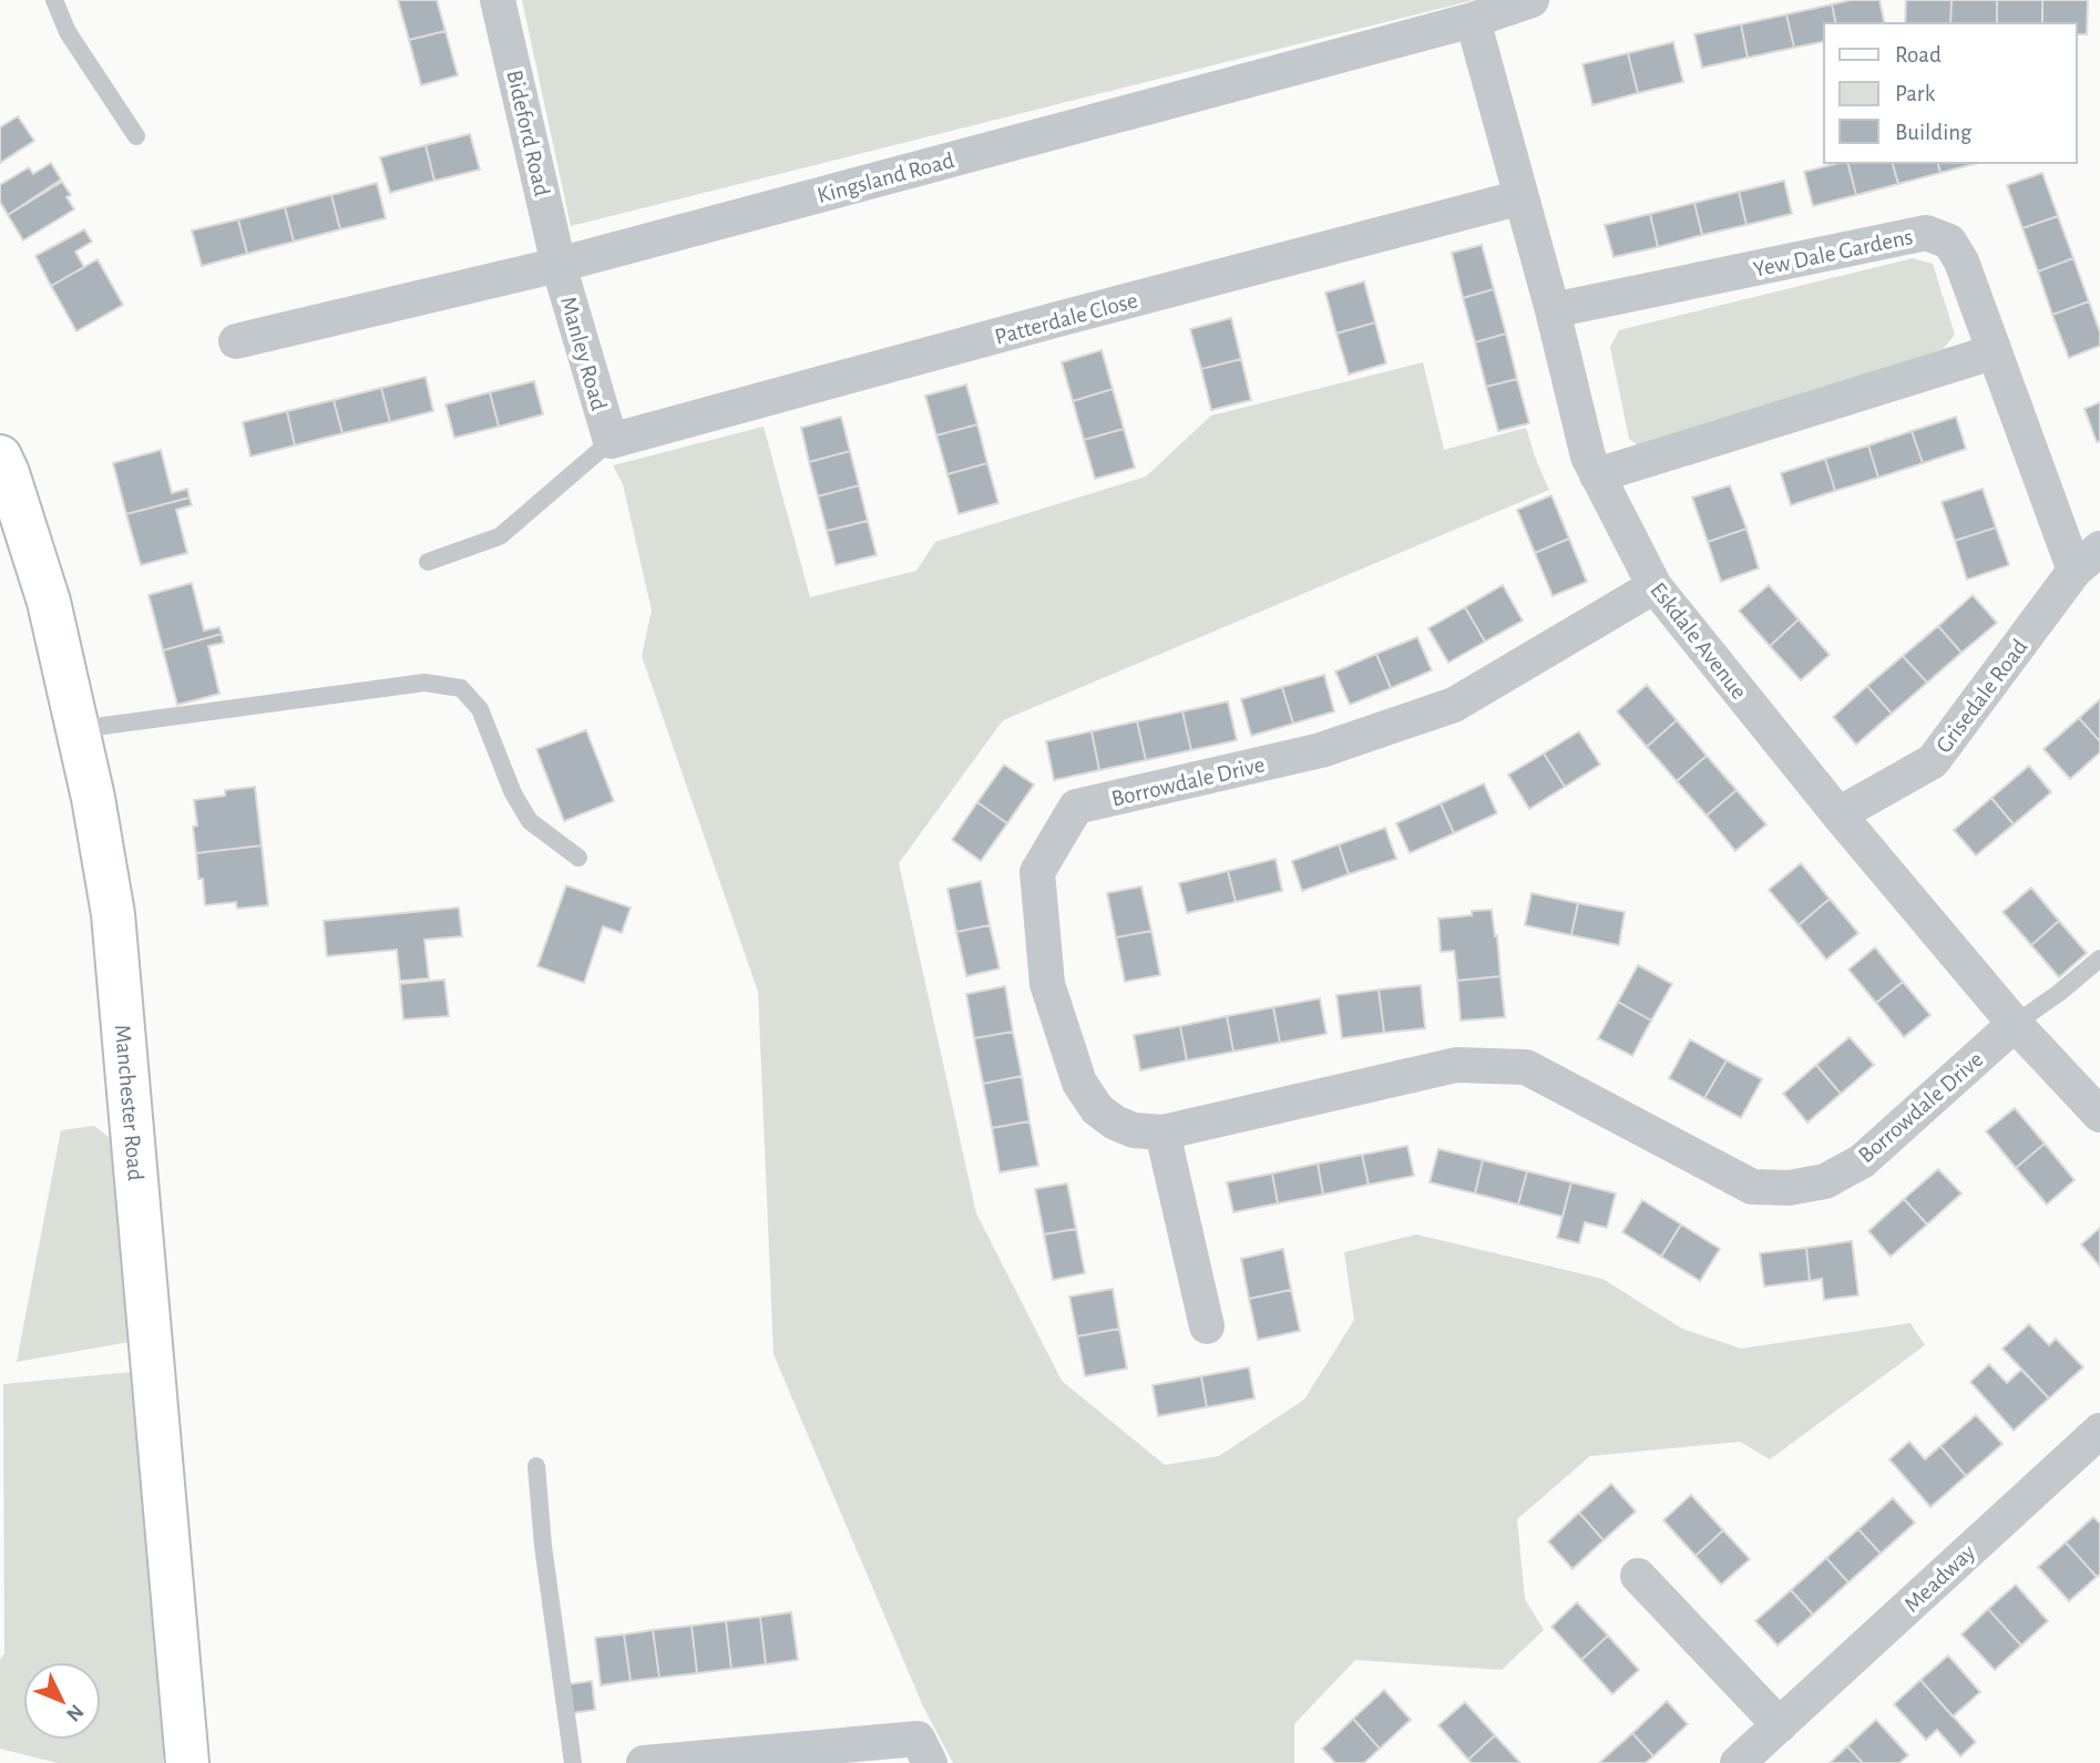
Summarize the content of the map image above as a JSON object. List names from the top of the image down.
{
  "streets": {
    "main road": ["Manchester Road"],
    "street": [
      "Bideford Road",
      "Kingsland Road",
      "Yew Dale Gardens",
      "Patterdale Close",
      "Manley Road",
      "Eskdale Avenue",
      "Grisedale Road",
      "Borrowdale Drive",
      "Meadway"
    ]
  },
  "crossings": [
    ["Bideford Road", "Kingsland Road"],
    ["Bideford Road", "Manley Road"],
    ["Kingsland Road", "Manley Road"],
    ["Kingsland Road", "Eskdale Avenue"],
    ["Yew Dale Gardens", "Eskdale Avenue"],
    ["Yew Dale Gardens", "Grisedale Road"],
    ["Patterdale Close", "Manley Road"],
    ["Patterdale Close", "Eskdale Avenue"],
    ["Eskdale Avenue", "Grisedale Road"],
    ["Eskdale Avenue", "Borrowdale Drive"]
  ],
  "legend": ["Road", "Park", "Building"],
  "north": "bottom right"
}
